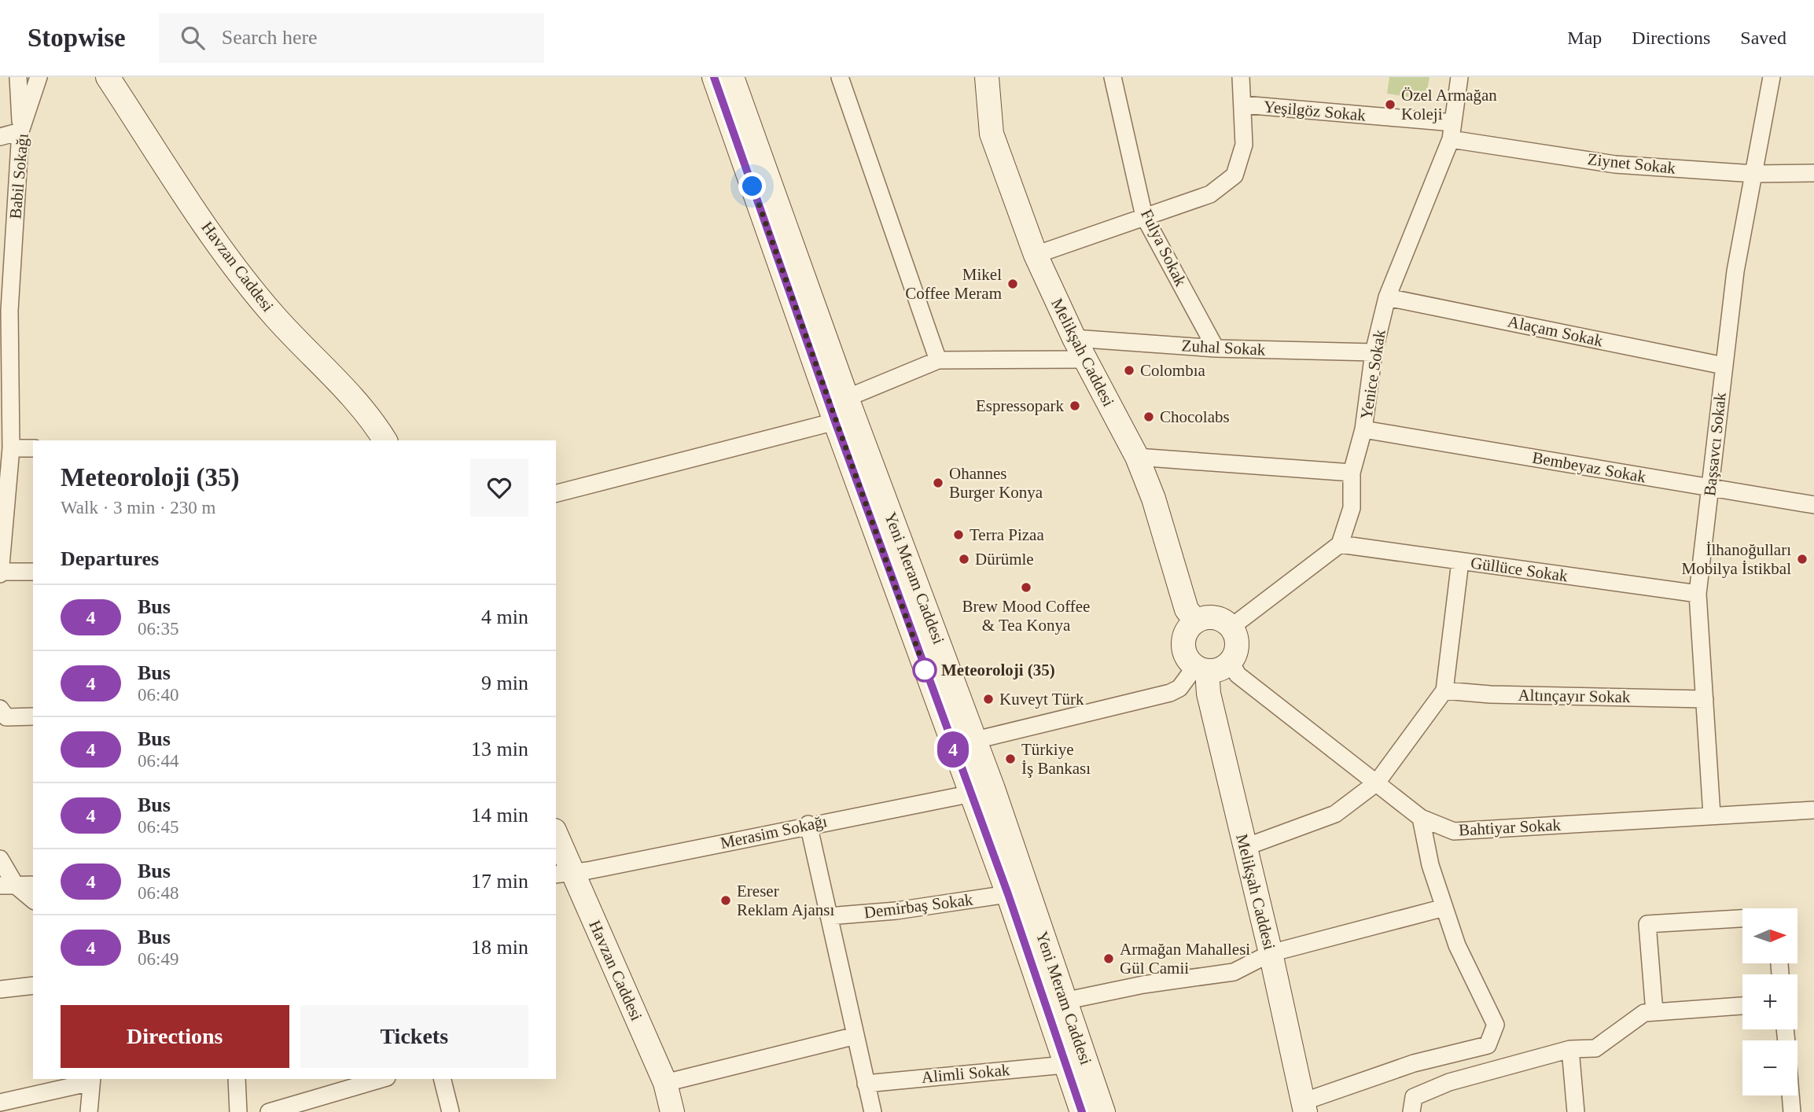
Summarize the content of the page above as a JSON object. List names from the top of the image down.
{
  "streets": {
    "main road": ["Havzan Caddesi", "Melikşah Caddesi", "Yeni Meram Caddesi"],
    "street": [
      "Yeşilgöz Sokak",
      "Ziynet Sokak",
      "Babil Sokağı",
      "Fulya Sokak",
      "Alaçam Sokak",
      "Zuhal Sokak",
      "Yenice Sokak",
      "Başsavcı Sokak",
      "Bembeyaz Sokak",
      "Güllüce Sokak",
      "Altınçayır Sokak",
      "Bahtiyar Sokak",
      "Merasim Sokağı",
      "Demirbaş Sokak",
      "Alimli Sokak"
    ]
  },
  "crossings": [
    ["Yeşilgöz Sokak", "Ziynet Sokak"],
    ["Yeşilgöz Sokak", "Yenice Sokak"],
    ["Ziynet Sokak", "Yenice Sokak"],
    ["Ziynet Sokak", "Başsavcı Sokak"],
    ["Fulya Sokak", "Zuhal Sokak"],
    ["Havzan Caddesi", "Merasim Sokağı"],
    ["Alaçam Sokak", "Yenice Sokak"],
    ["Alaçam Sokak", "Başsavcı Sokak"],
    ["Zuhal Sokak", "Melikşah Caddesi"],
    ["Zuhal Sokak", "Yenice Sokak"],
    ["Melikşah Caddesi", "Bahtiyar Sokak"],
    ["Yenice Sokak", "Bembeyaz Sokak"],
    ["Yenice Sokak", "Güllüce Sokak"],
    ["Başsavcı Sokak", "Bembeyaz Sokak"],
    ["Başsavcı Sokak", "Güllüce Sokak"],
    ["Başsavcı Sokak", "Altınçayır Sokak"],
    ["Başsavcı Sokak", "Bahtiyar Sokak"],
    ["Yeni Meram Caddesi", "Merasim Sokağı"],
    ["Yeni Meram Caddesi", "Demirbaş Sokak"],
    ["Yeni Meram Caddesi", "Alimli Sokak"]
  ],
  "places": [
    "Özel Armağan Koleji",
    "Mikel Coffee Meram",
    "Colombıa",
    "Espressopark",
    "Chocolabs",
    "Ohannes Burger Konya",
    "Terra Pizaa",
    "Dürümle",
    "İlhanoğulları Mobilya İstikbal",
    "Brew Mood Coffee & Tea Konya",
    "Meteoroloji (35)",
    "Kuveyt Türk",
    "Türkiye İş Bankası",
    "Ereser Reklam Ajansı",
    "Armağan Mahallesi Gül Camii"
  ],
  "lines": ["bus line 4"],
  "north": "right",
  "page": {
    "header": "Stopwise",
    "search": "Search here",
    "nav": ["Map", "Directions", "Saved"],
    "on_map": "4",
    "heading": [
      ["Meteoroloji (35)", "Walk · 3 min · 230 m"],
      "Departures"
    ],
    "list": [
      {
        "mark": "4",
        "name": "Bus",
        "note": "06:35",
        "value": "4 min"
      },
      {
        "mark": "4",
        "name": "Bus",
        "note": "06:40",
        "value": "9 min"
      },
      {
        "mark": "4",
        "name": "Bus",
        "note": "06:44",
        "value": "13 min"
      },
      {
        "mark": "4",
        "name": "Bus",
        "note": "06:45",
        "value": "14 min"
      },
      {
        "mark": "4",
        "name": "Bus",
        "note": "06:48",
        "value": "17 min"
      },
      {
        "mark": "4",
        "name": "Bus",
        "note": "06:49",
        "value": "18 min"
      }
    ],
    "map_buttons": ["+", "−"],
    "buttons": ["Directions", "Tickets"]
  }
}
